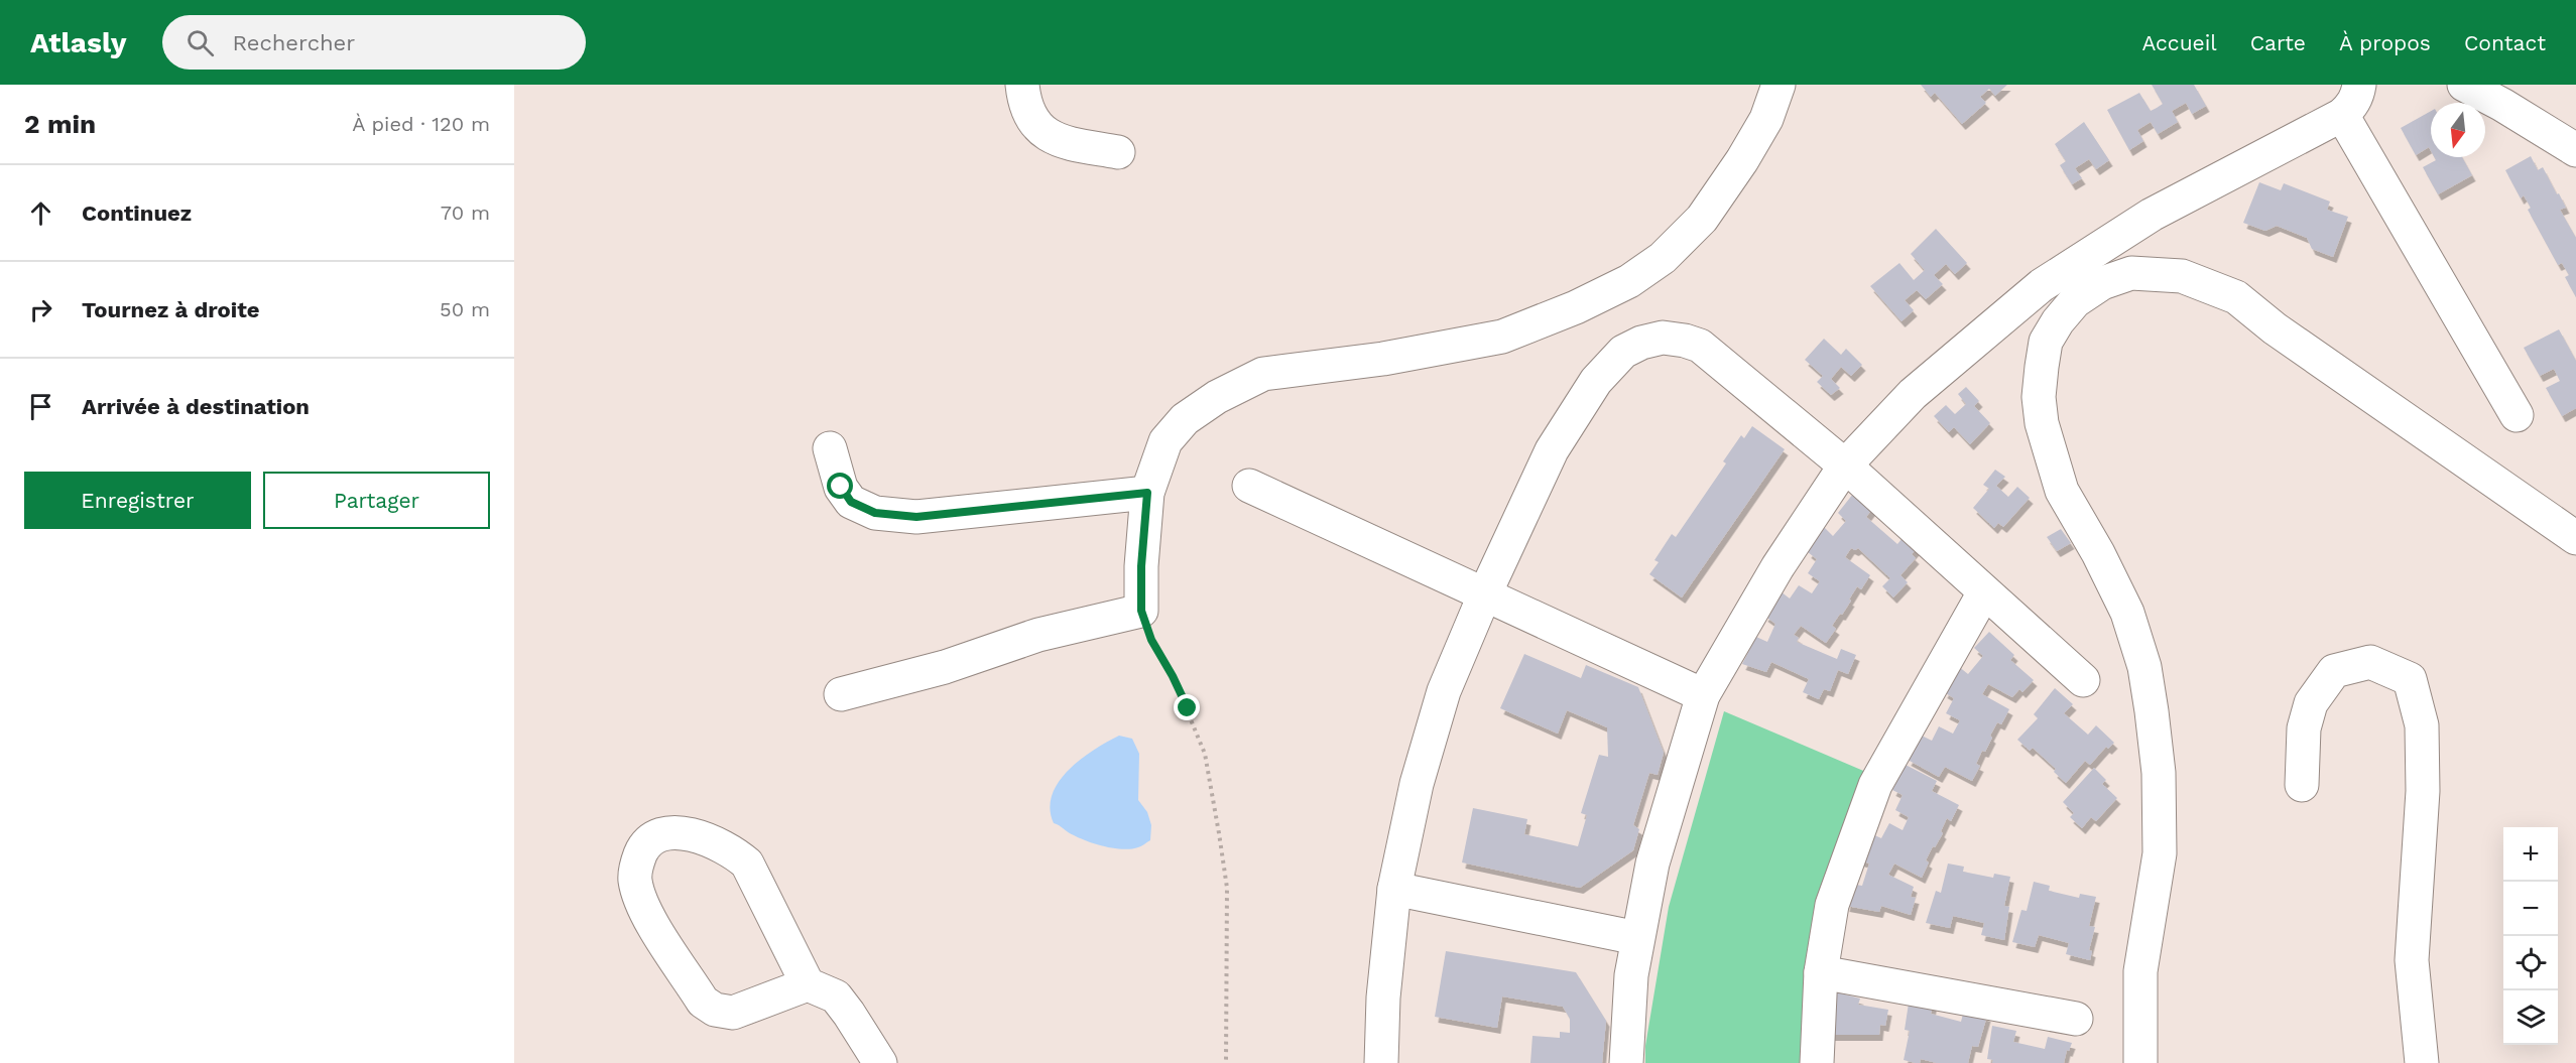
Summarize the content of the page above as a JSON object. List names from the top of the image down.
{
  "north": "bottom",
  "page": {
    "header": "Atlasly",
    "search": "Rechercher",
    "nav": [
      "Accueil",
      "Carte",
      "À propos",
      "Contact"
    ],
    "heading": ["2 min", "À pied · 120 m"],
    "list": [
      ["Continuez", "70 m"],
      ["Tournez à droite", "50 m"],
      "Arrivée à destination"
    ],
    "buttons": ["Enregistrer", "Partager"],
    "map_buttons": ["+", "−"]
  }
}
